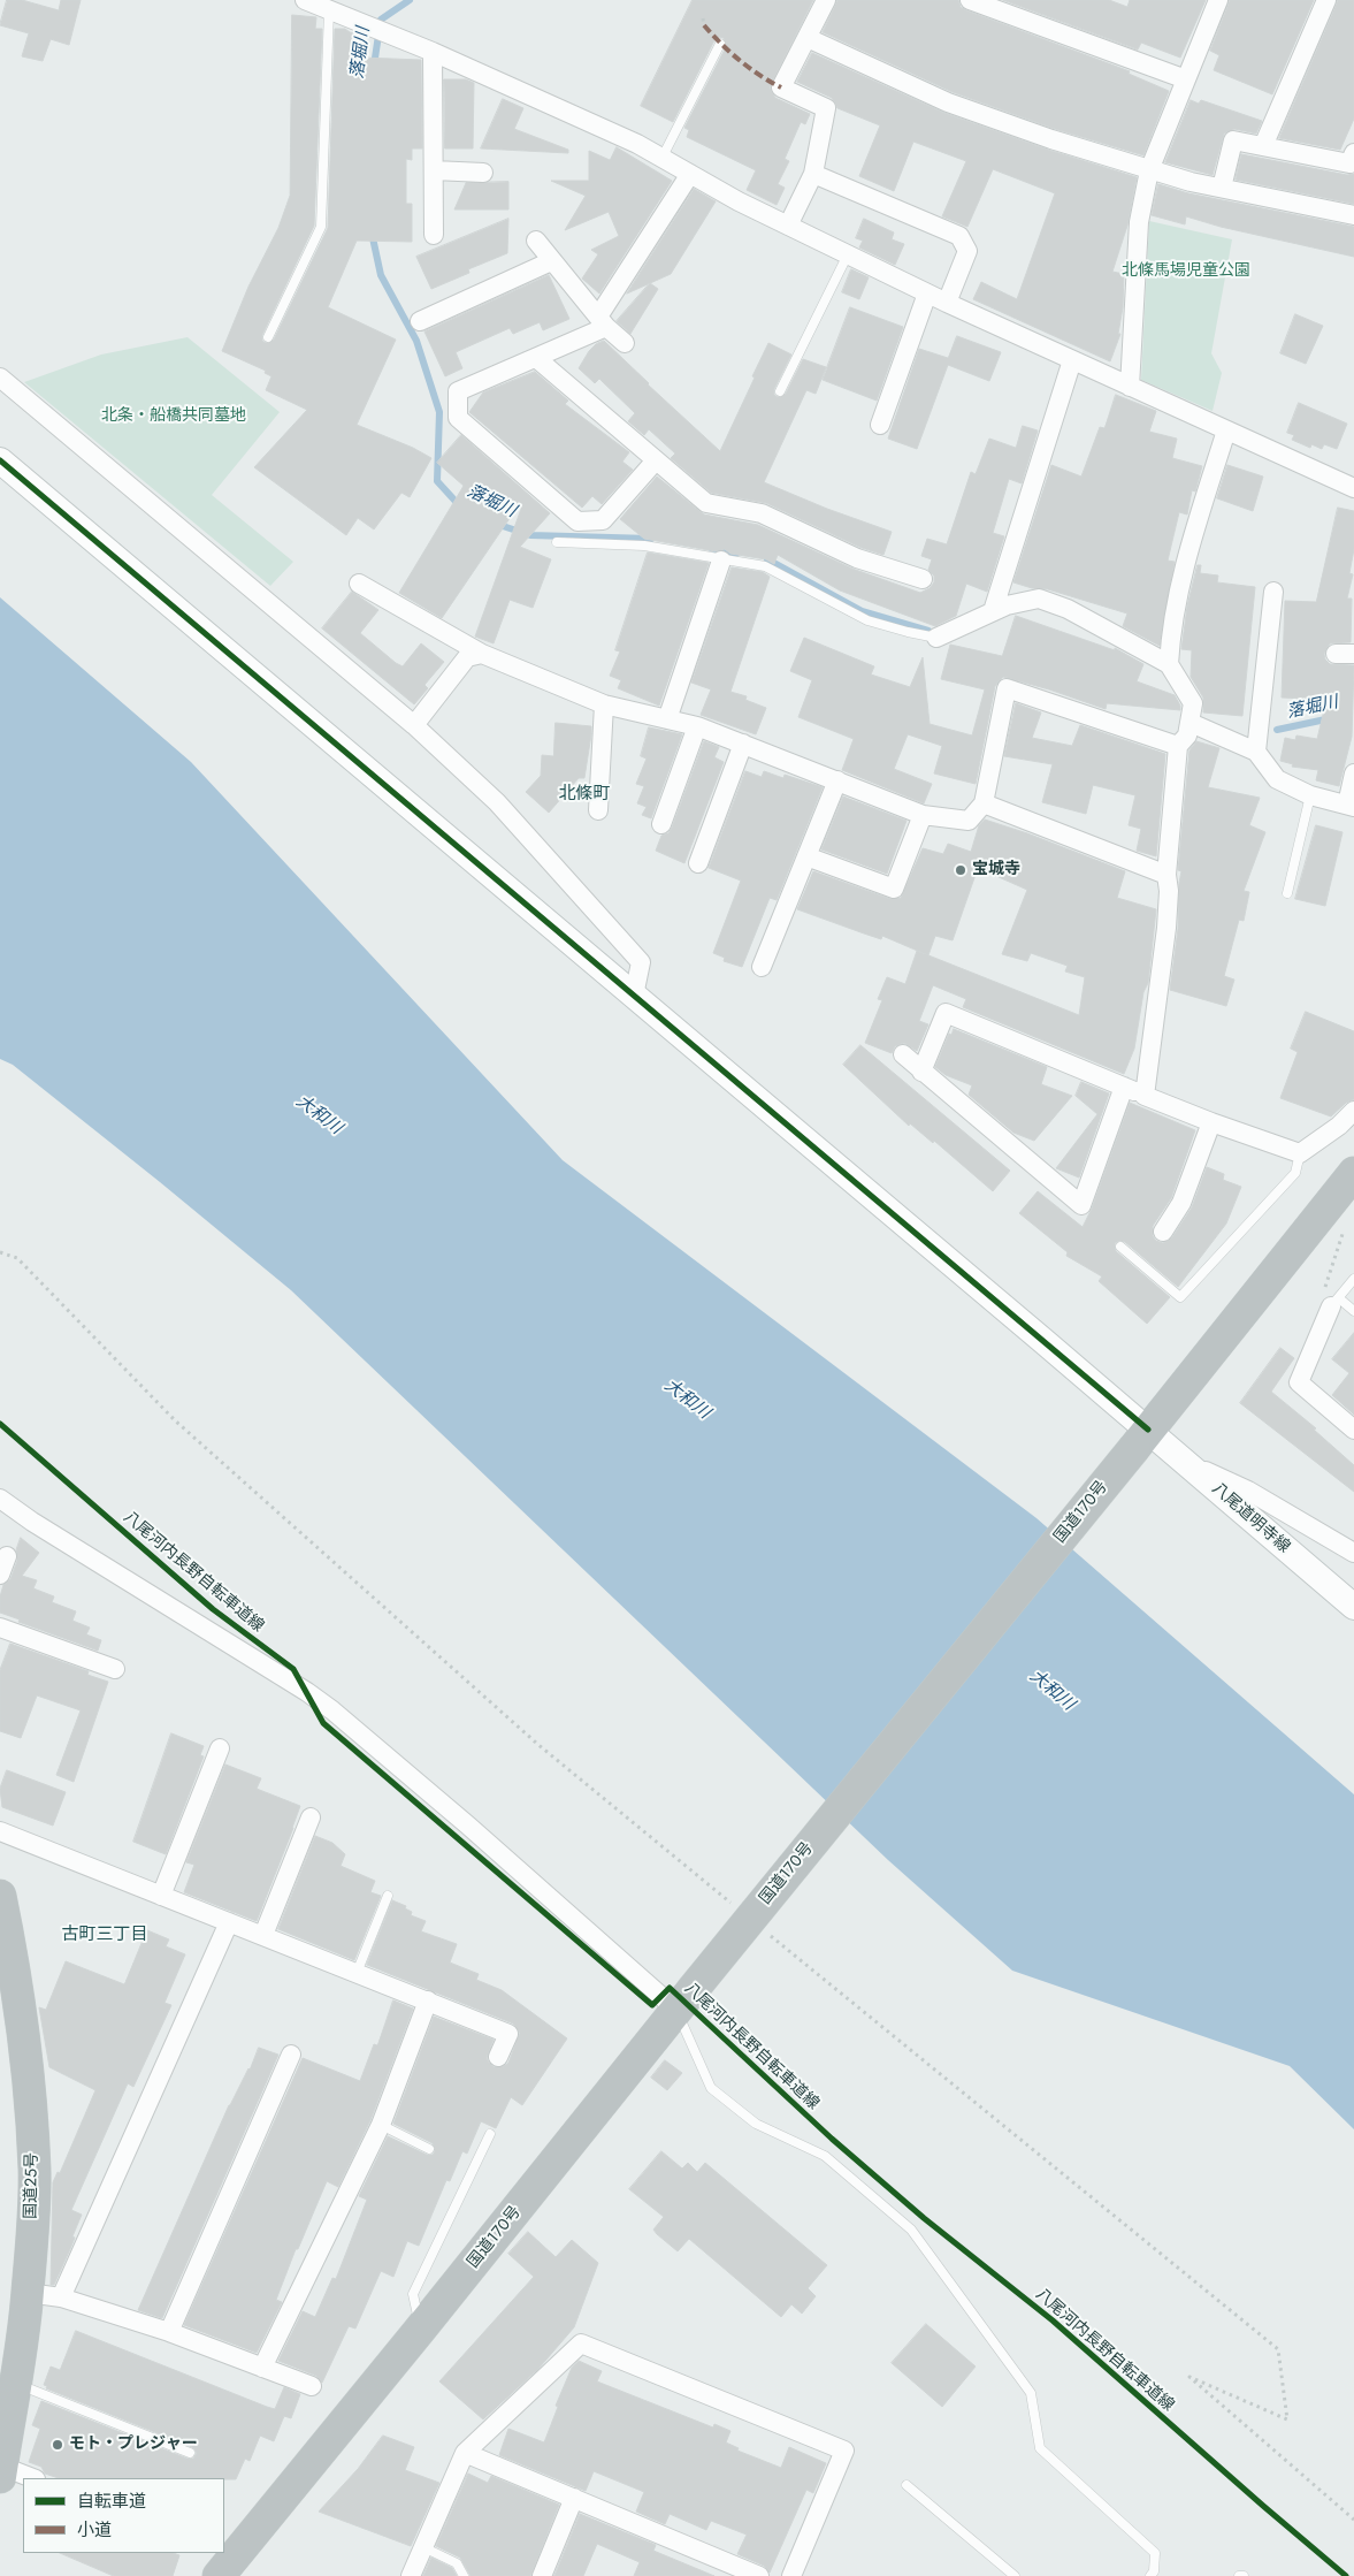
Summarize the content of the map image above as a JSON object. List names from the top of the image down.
{
  "streets": {
    "highway": ["国道170号", "国道25号"],
    "street": ["八尾道明寺線"],
    "cycle path": ["八尾河内長野自転車道線"]
  },
  "crossings": [
    ["国道170号", "八尾道明寺線"]
  ],
  "districts": ["北條町", "古町三丁目"],
  "water": ["落堀川", "大和川"],
  "parks": ["北條馬場児童公園", "北条・船橋共同墓地"],
  "places": ["宝城寺", "モト・プレジャー"],
  "legend": ["自転車道", "小道"]
}
